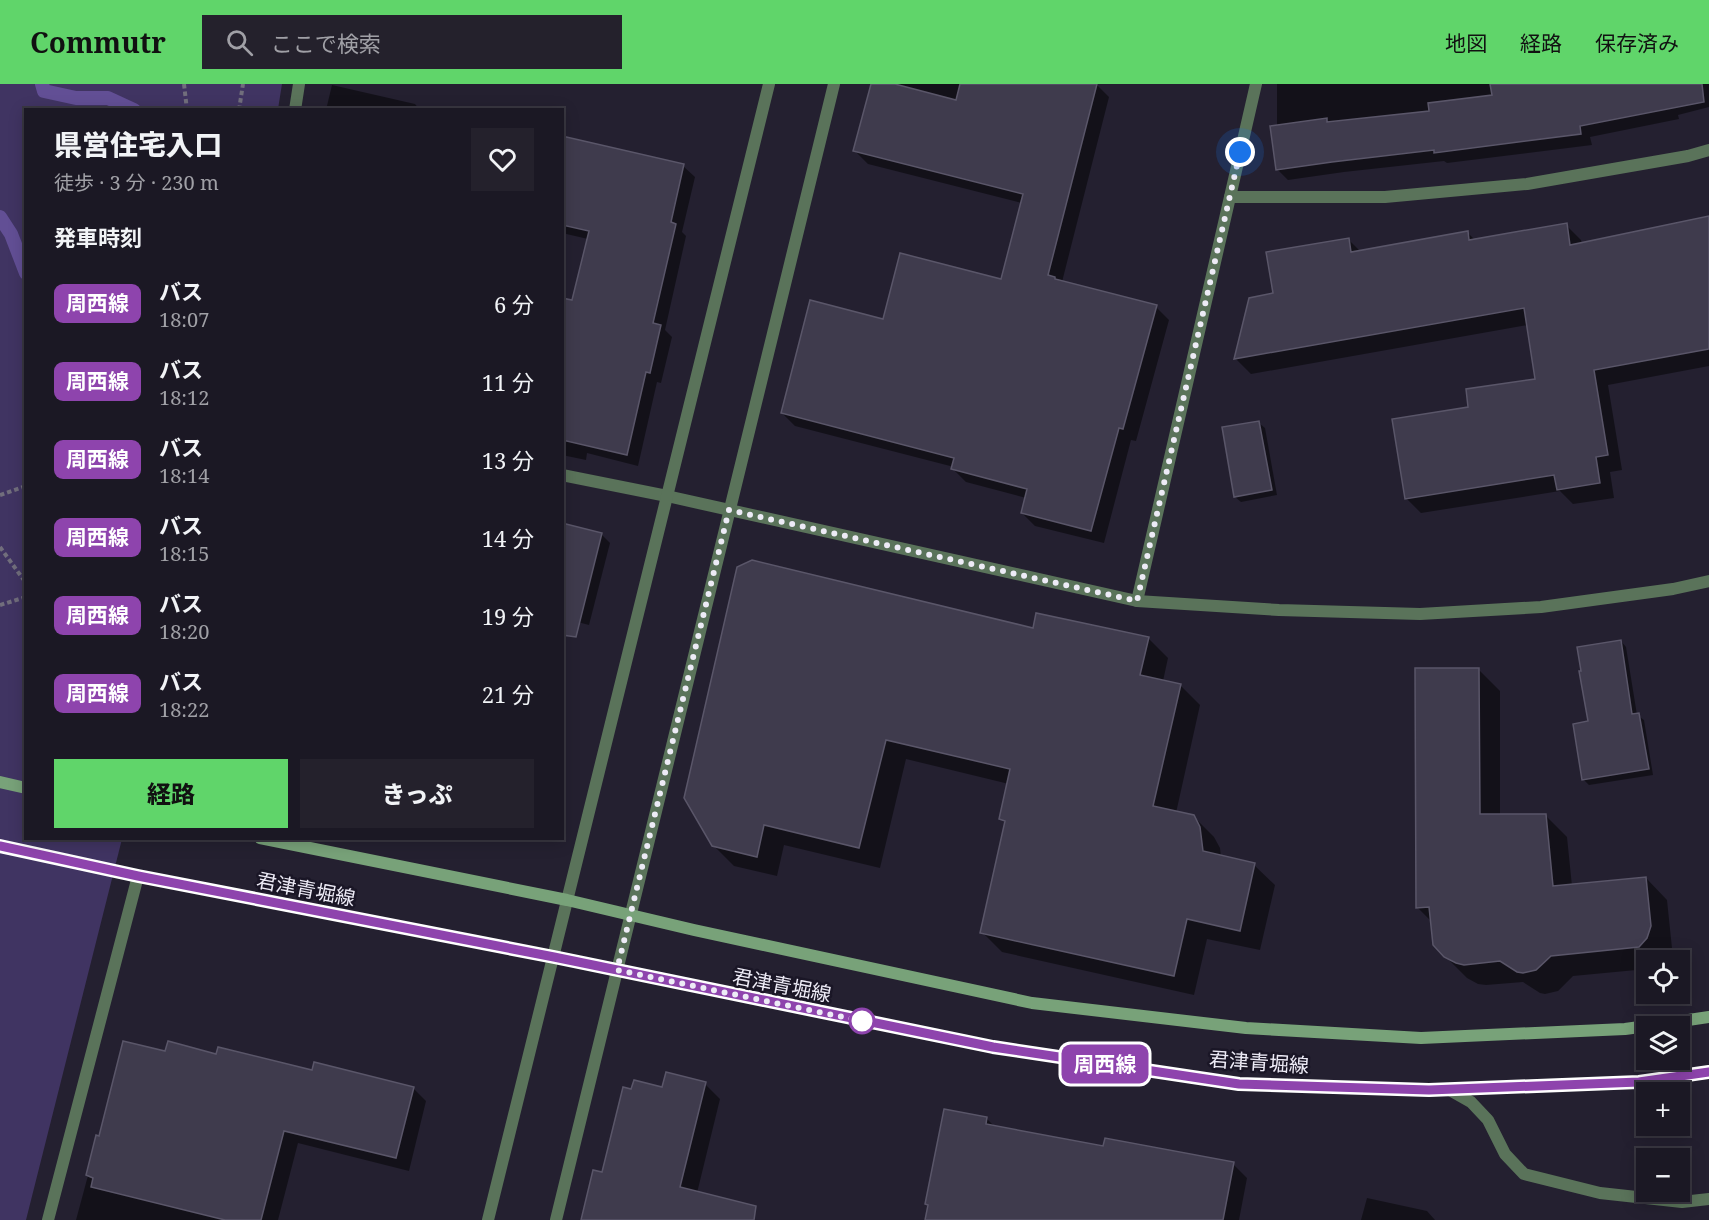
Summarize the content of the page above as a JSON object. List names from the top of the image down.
{
  "streets": {
    "main road": ["君津青堀線"]
  },
  "lines": ["bus line 周西線"],
  "page": {
    "header": "Commutr",
    "search": "ここで検索",
    "nav": ["地図", "経路", "保存済み"],
    "on_map": "周西線",
    "heading": [
      ["県営住宅入口", "徒歩 · 3 分 · 230 m"],
      "発車時刻"
    ],
    "list": [
      {
        "mark": "周西線",
        "name": "バス",
        "note": "18:07",
        "value": "6 分"
      },
      {
        "mark": "周西線",
        "name": "バス",
        "note": "18:12",
        "value": "11 分"
      },
      {
        "mark": "周西線",
        "name": "バス",
        "note": "18:14",
        "value": "13 分"
      },
      {
        "mark": "周西線",
        "name": "バス",
        "note": "18:15",
        "value": "14 分"
      },
      {
        "mark": "周西線",
        "name": "バス",
        "note": "18:20",
        "value": "19 分"
      },
      {
        "mark": "周西線",
        "name": "バス",
        "note": "18:22",
        "value": "21 分"
      }
    ],
    "buttons": ["経路", "きっぷ"],
    "map_buttons": ["+", "−"]
  }
}
